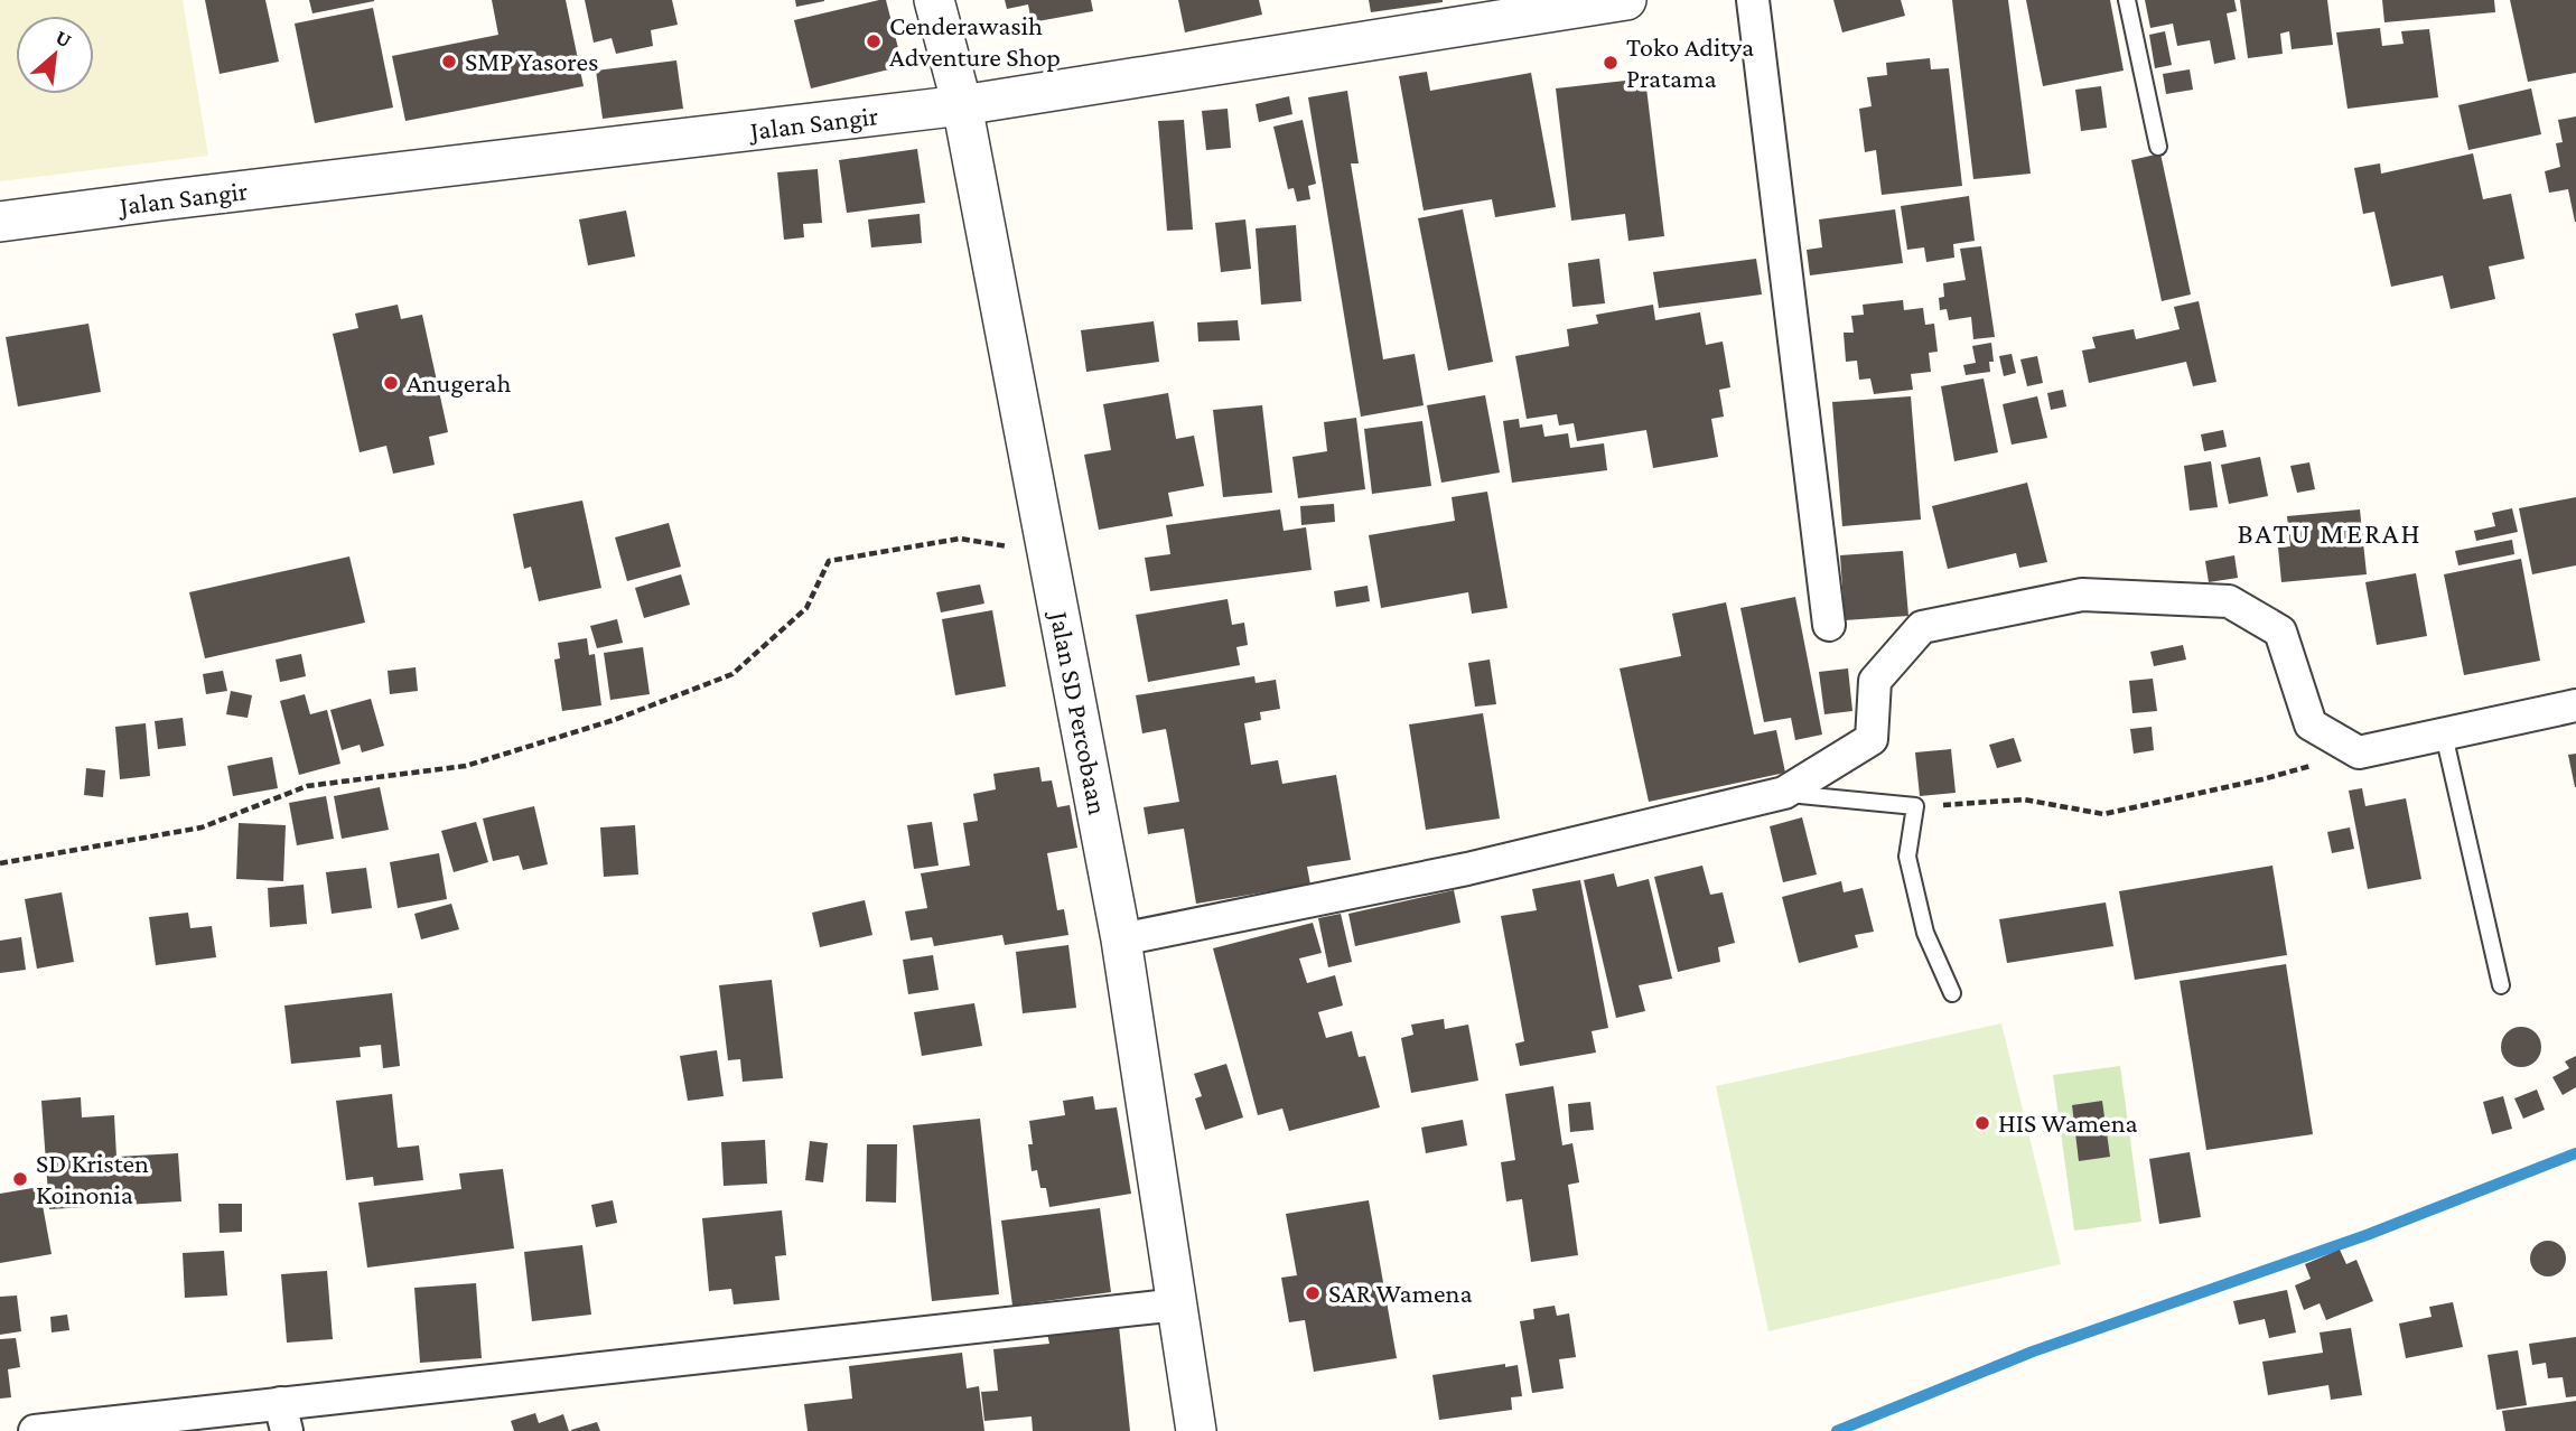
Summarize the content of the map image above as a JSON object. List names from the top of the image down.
{
  "streets": {
    "street": ["Jalan Sangir", "Jalan SD Percobaan"]
  },
  "crossings": [
    ["Jalan Sangir", "Jalan SD Percobaan"]
  ],
  "districts": ["BATU MERAH"],
  "places": [
    "Cenderawasih Adventure Shop",
    "SMP Yasores",
    "Toko Aditya Pratama",
    "Anugerah",
    "HIS Wamena",
    "SD Kristen Koinonia",
    "SAR Wamena"
  ],
  "north": "top right"
}
